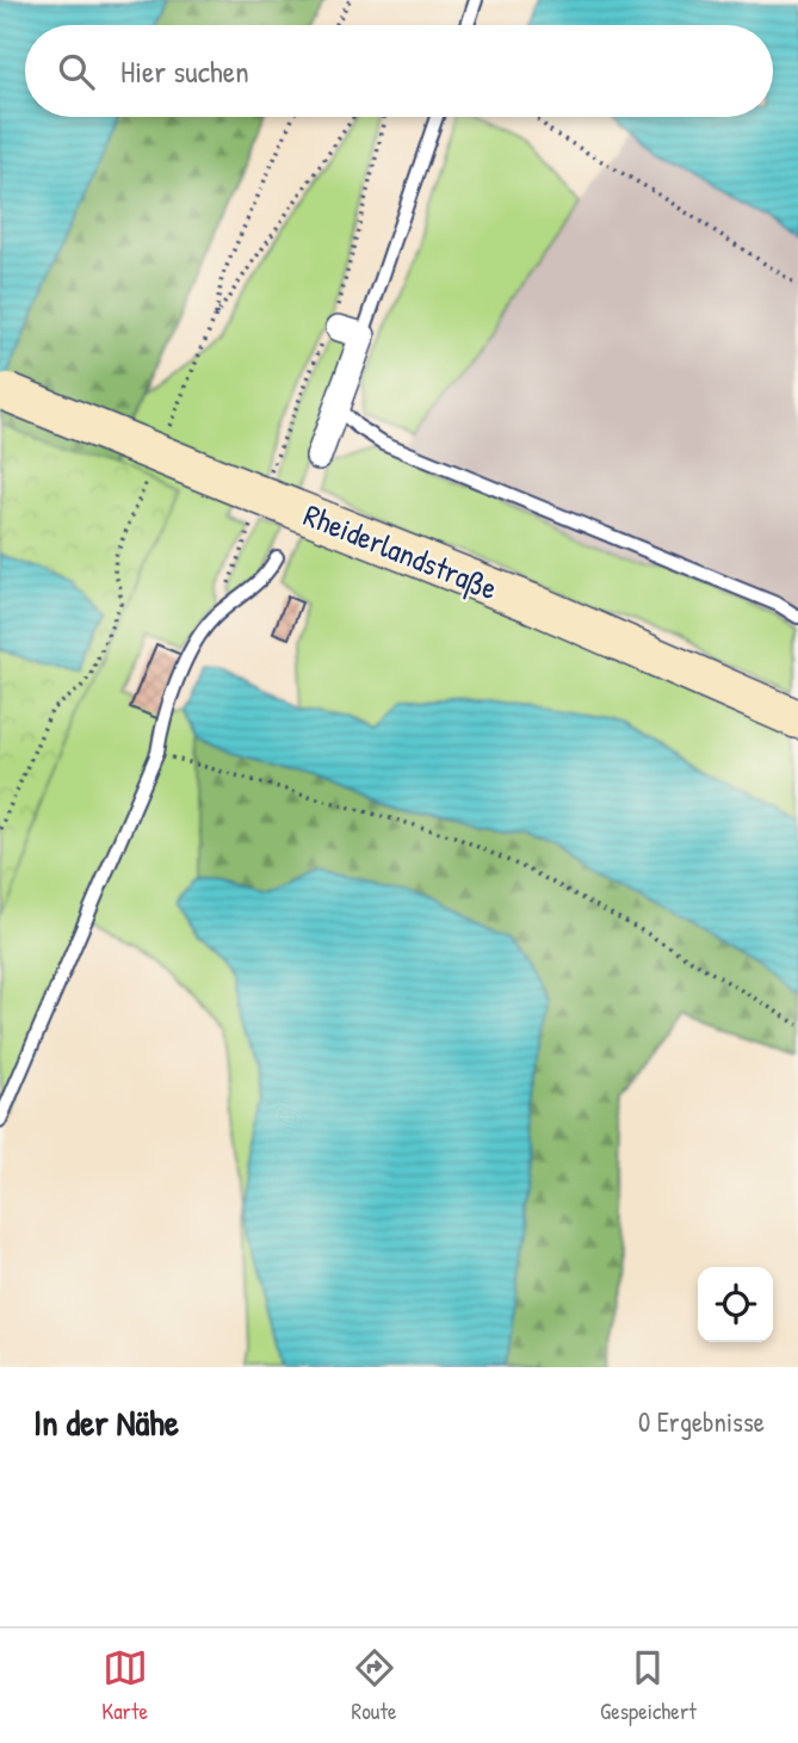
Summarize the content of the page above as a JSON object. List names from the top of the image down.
{
  "streets": {
    "main road": ["Rheiderlandstraße"]
  },
  "page": {
    "search": "Hier suchen",
    "heading": ["In der Nähe", "0 Ergebnisse"],
    "nav": ["Karte", "Route", "Gespeichert"]
  }
}
